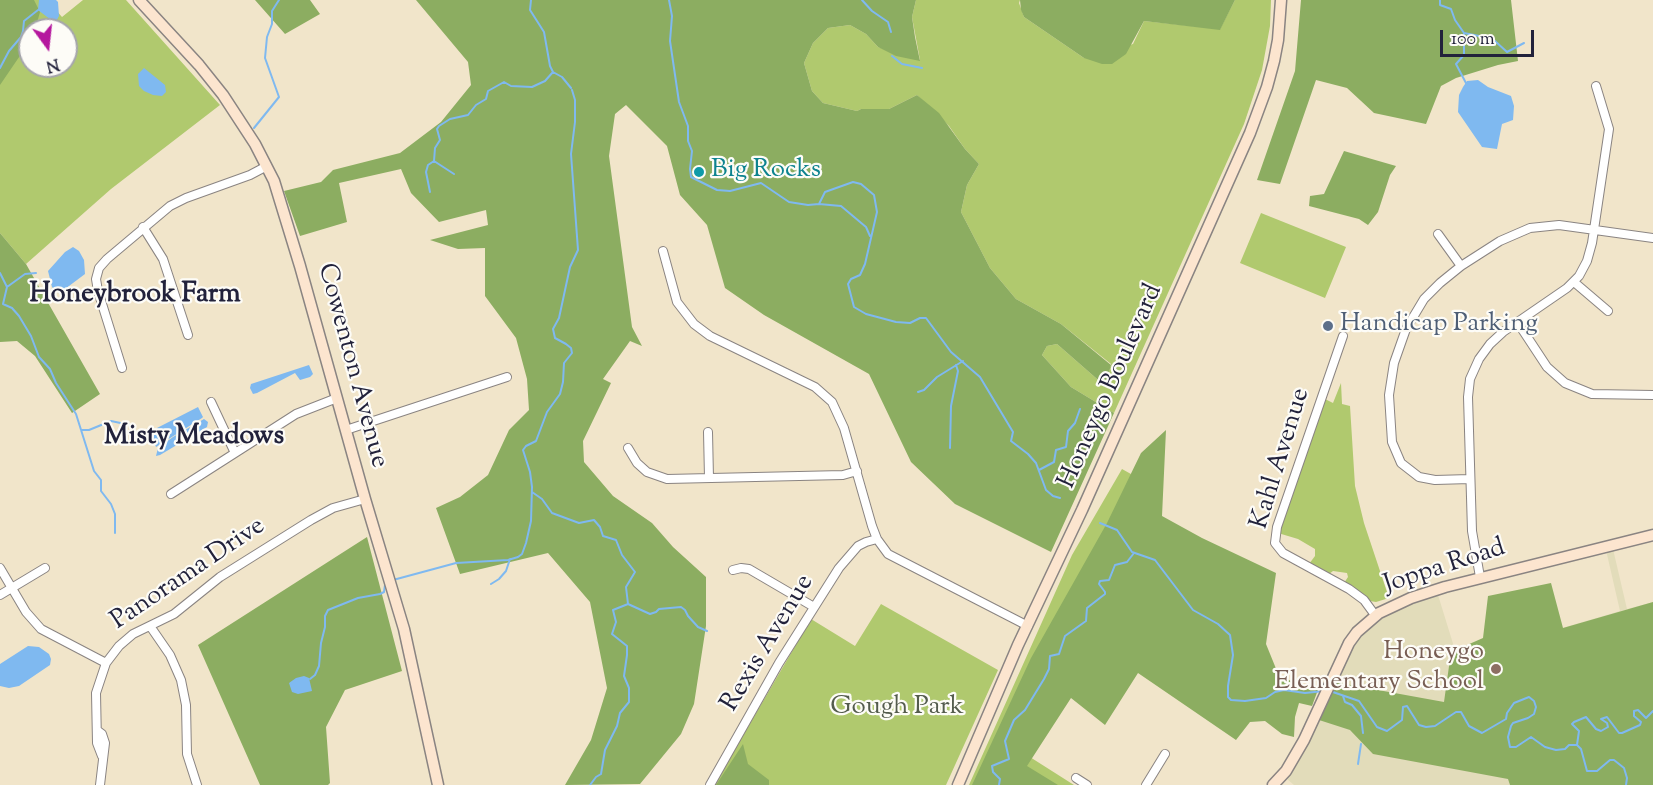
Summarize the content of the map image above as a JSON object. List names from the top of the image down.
{
  "streets": {
    "street": [
      "Cowenton Avenue",
      "Honeygo Boulevard",
      "Kahl Avenue",
      "Joppa Road",
      "Panorama Drive",
      "Rexis Avenue"
    ]
  },
  "crossings": [
    ["Cowenton Avenue", "Panorama Drive"],
    ["Kahl Avenue", "Joppa Road"]
  ],
  "districts": ["Honeybrook Farm", "Misty Meadows"],
  "parks": ["Gough Park"],
  "places": ["Big Rocks", "Handicap Parking", "Honeygo Elementary School"],
  "scale_bar": "100 m",
  "north": "bottom"
}
